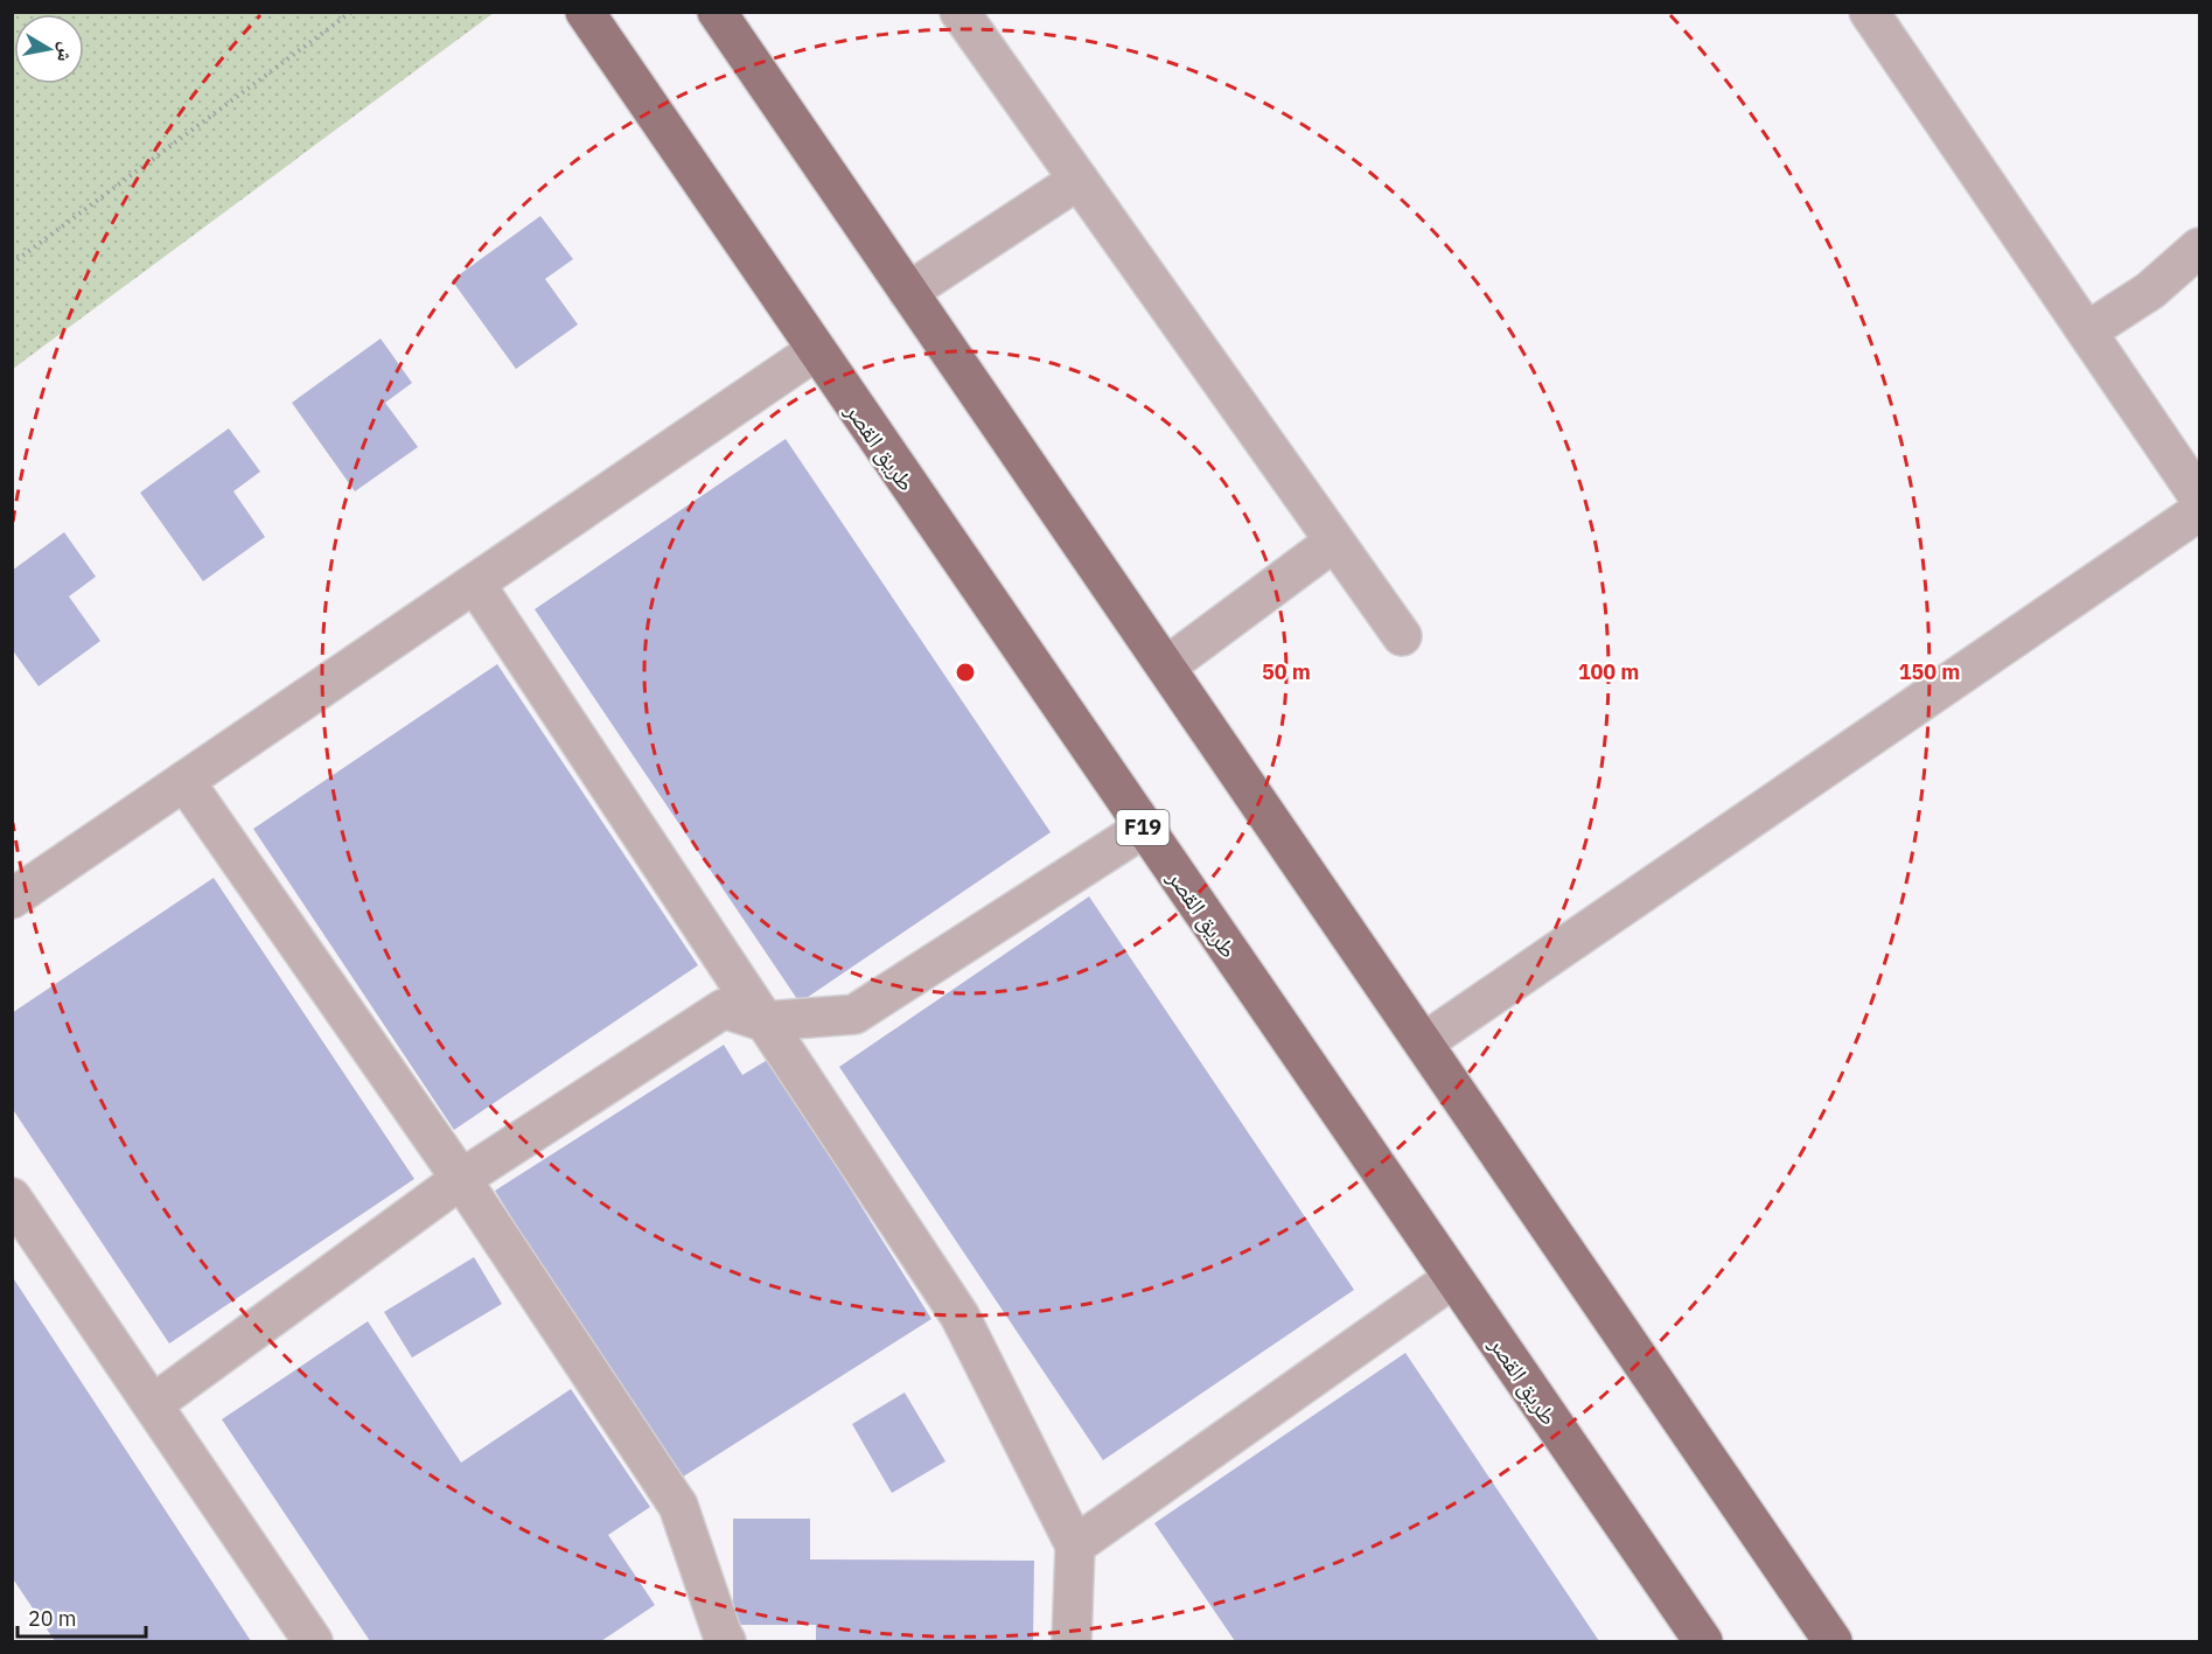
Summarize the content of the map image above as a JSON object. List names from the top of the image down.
{
  "streets": {
    "main road": ["طريق القصر", "F19"]
  },
  "scale_bar": "20 m",
  "north": "right",
  "rings": ["50 m", "100 m", "150 m"]
}
